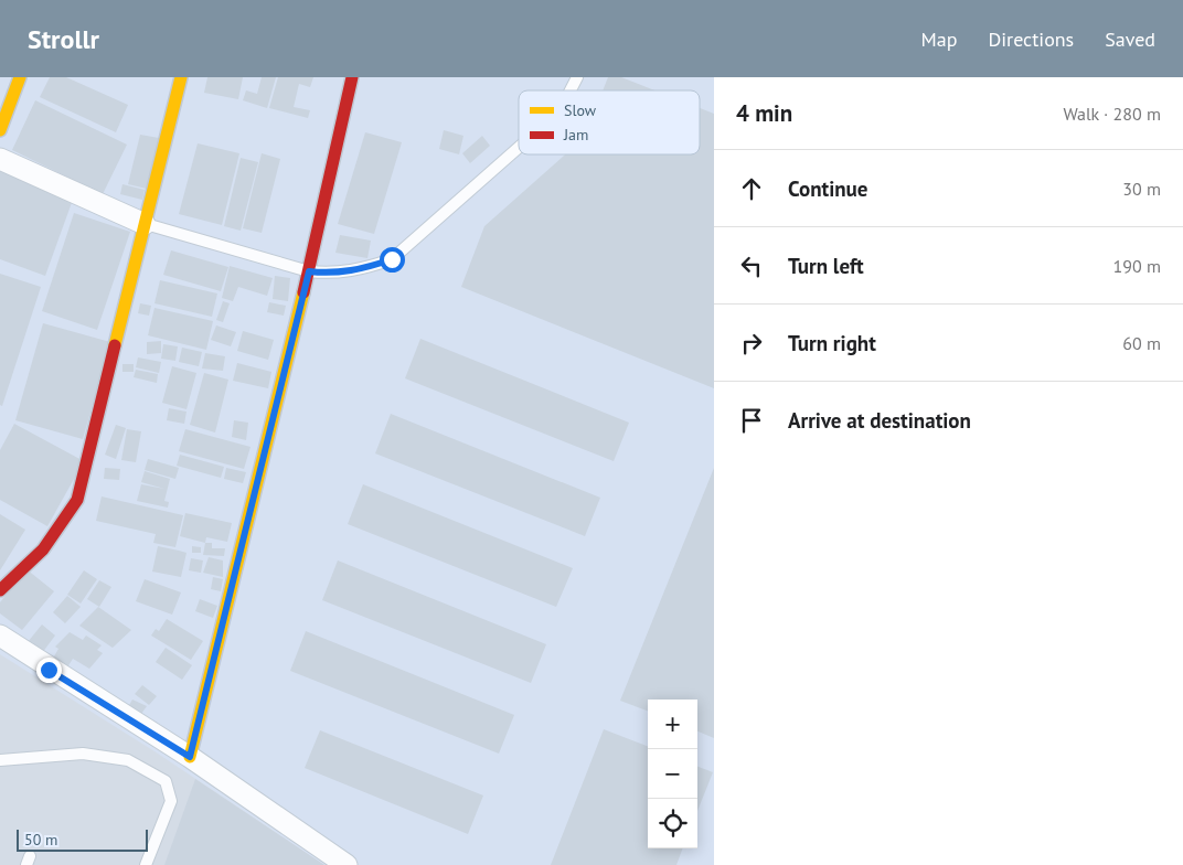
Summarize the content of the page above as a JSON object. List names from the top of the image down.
{
  "legend": ["Slow", "Jam"],
  "scale_bar": "50 m",
  "page": {
    "header": "Strollr",
    "nav": ["Map", "Directions", "Saved"],
    "heading": ["4 min", "Walk · 280 m"],
    "list": [
      ["Continue", "30 m"],
      ["Turn left", "190 m"],
      ["Turn right", "60 m"],
      "Arrive at destination"
    ],
    "map_buttons": ["+", "−"],
    "scale": "50 m"
  }
}
